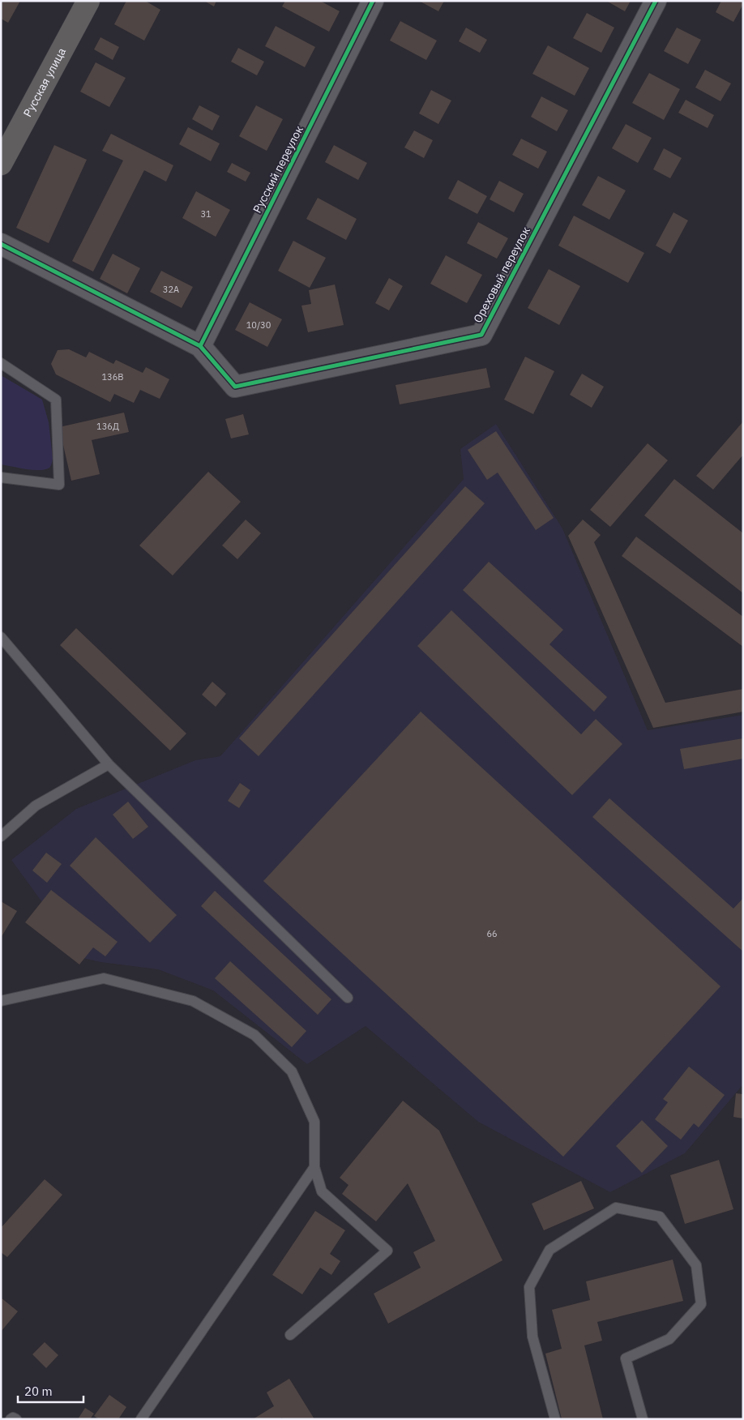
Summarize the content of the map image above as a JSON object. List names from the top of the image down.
{
  "streets": {
    "main road": ["Русская улица"],
    "street": ["Русский переулок", "Ореховый переулок"]
  },
  "crossings": [
    ["Русский переулок", "Ореховый переулок"]
  ],
  "house_numbers": [
    "31",
    "32А",
    "10/30",
    "136В",
    "136Д",
    "66"
  ],
  "scale_bar": "20 m"
}
